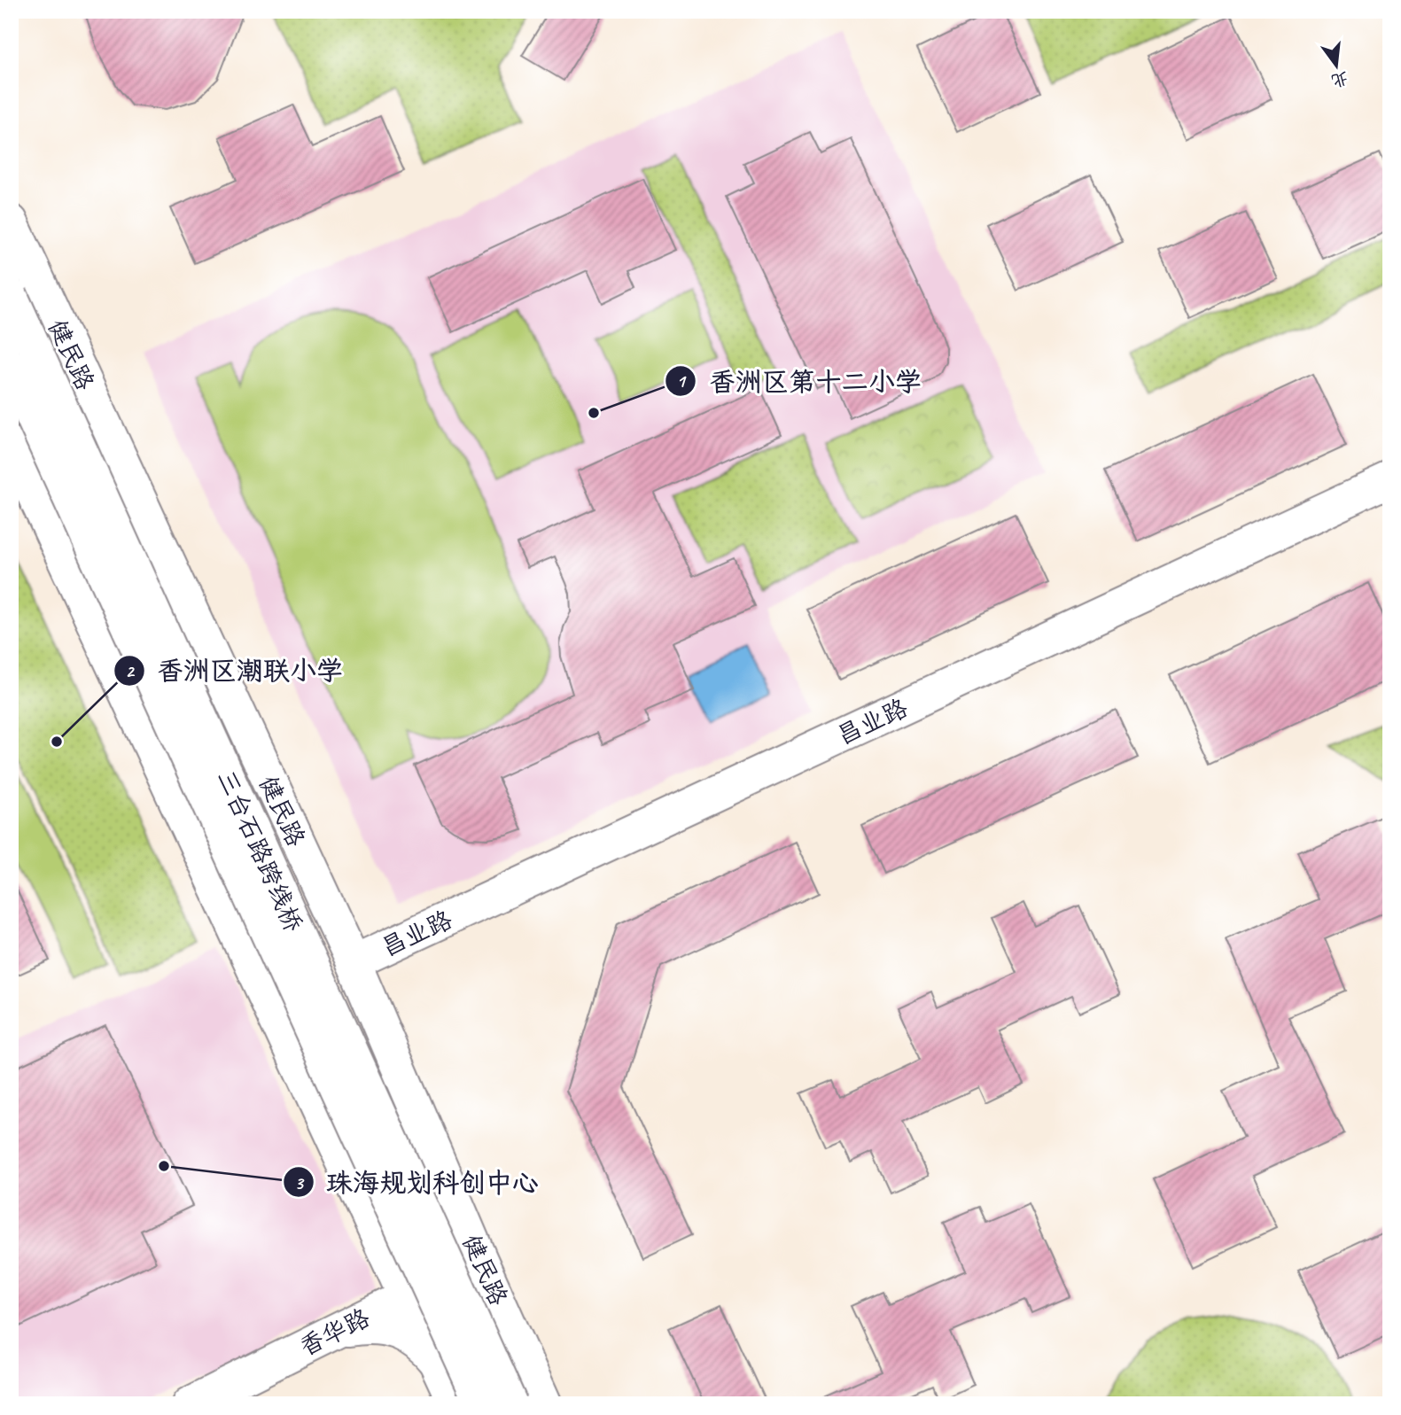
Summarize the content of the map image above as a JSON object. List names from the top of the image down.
{
  "streets": {
    "main road": [
      "健民路",
      "昌业路",
      "三台石路跨线桥",
      "香华路"
    ]
  },
  "crossings": [
    ["健民路", "昌业路"],
    ["健民路", "香华路"]
  ],
  "places": ["香洲区第十二小学", "香洲区潮联小学", "珠海规划科创中心"],
  "north": "bottom"
}
